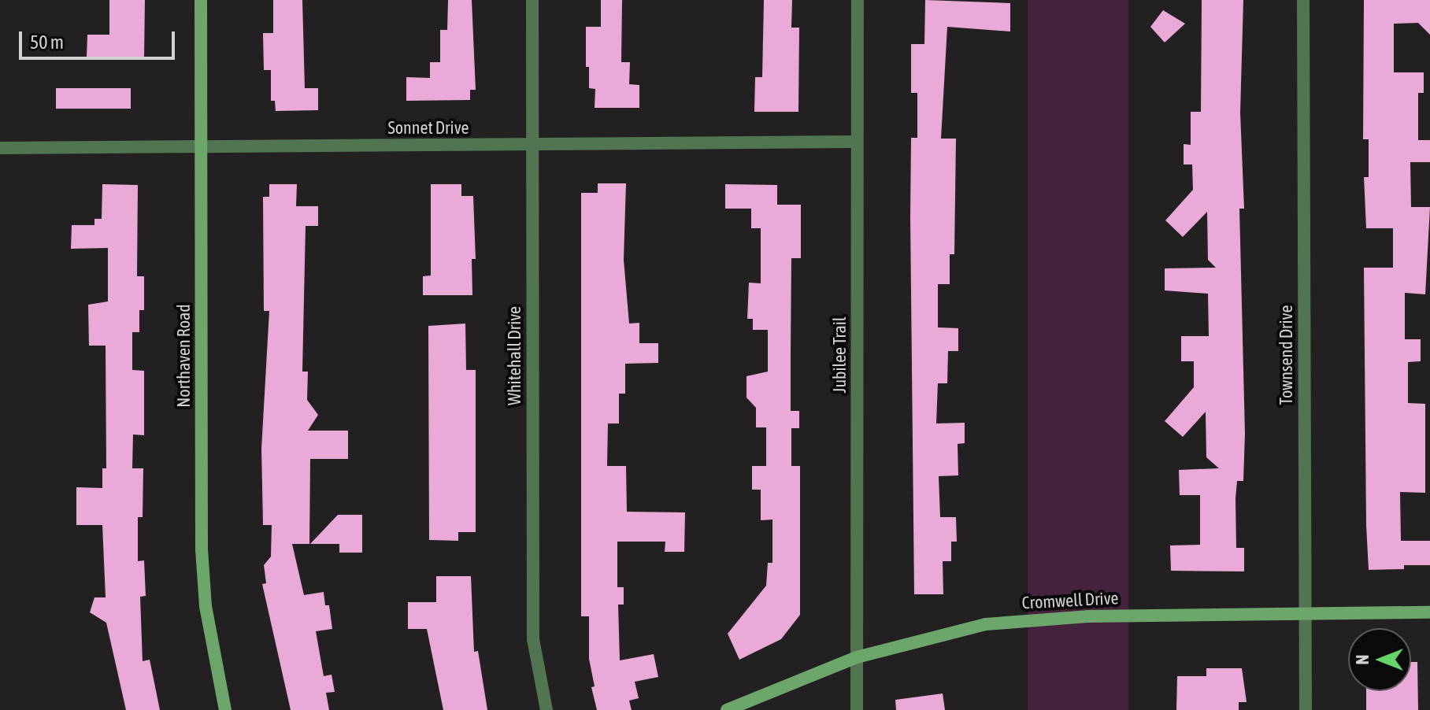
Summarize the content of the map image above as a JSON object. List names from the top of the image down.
{
  "streets": {
    "street": [
      "Sonnet Drive",
      "Jubilee Trail",
      "Townsend Drive",
      "Northaven Road",
      "Whitehall Drive",
      "Cromwell Drive"
    ]
  },
  "crossings": [
    ["Sonnet Drive", "Jubilee Trail"],
    ["Sonnet Drive", "Northaven Road"],
    ["Sonnet Drive", "Whitehall Drive"],
    ["Jubilee Trail", "Cromwell Drive"],
    ["Townsend Drive", "Cromwell Drive"]
  ],
  "scale_bar": "50 m",
  "north": "left"
}
